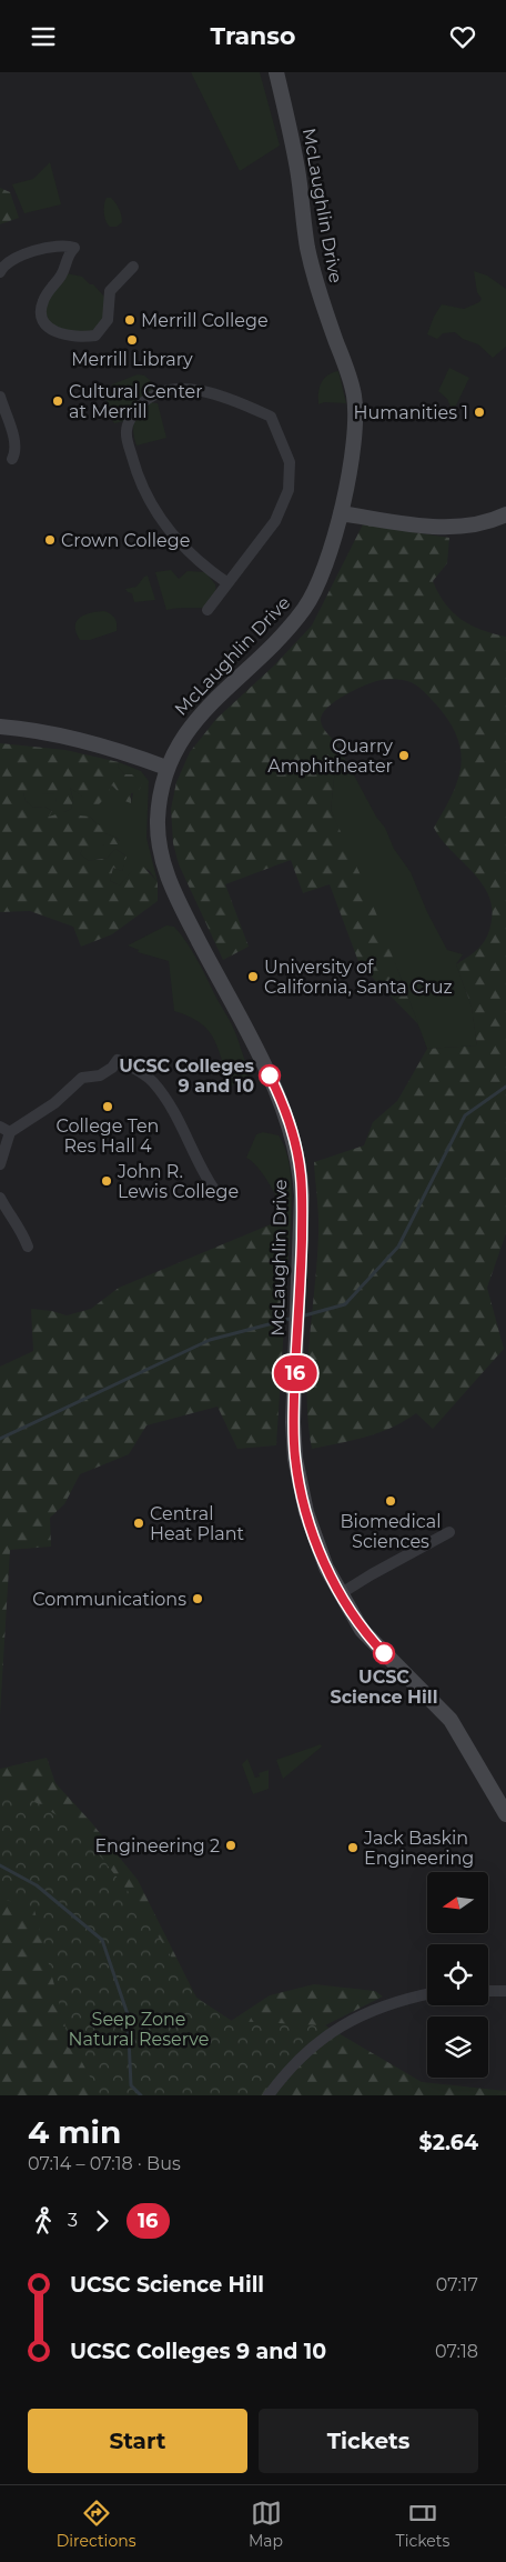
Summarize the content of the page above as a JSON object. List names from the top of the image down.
{
  "streets": {
    "main road": ["McLaughlin Drive"]
  },
  "parks": ["Seep Zone Natural Reserve"],
  "places": [
    "Merrill College",
    "Merrill Library",
    "Cultural Center at Merrill",
    "Humanities 1",
    "Crown College",
    "Quarry Amphitheater",
    "University of California, Santa Cruz",
    "UCSC Colleges 9 and 10",
    "College Ten Res Hall 4",
    "John R. Lewis College",
    "Biomedical Sciences",
    "Central Heat Plant",
    "Communications",
    "UCSC Science Hill",
    "Engineering 2",
    "Jack Baskin Engineering"
  ],
  "lines": ["bus line 16"],
  "north": "left",
  "page": {
    "header": "Transo",
    "on_map": "16",
    "heading": ["4 min", "07:14 – 07:18 · Bus", "$2.64"],
    "legs": ["3", "16"],
    "list": [
      {
        "name": "UCSC Science Hill",
        "value": "07:17"
      },
      {
        "name": "UCSC Colleges 9 and 10",
        "value": "07:18"
      }
    ],
    "buttons": ["Start", "Tickets"],
    "tabs": ["Directions", "Map", "Tickets"]
  }
}
